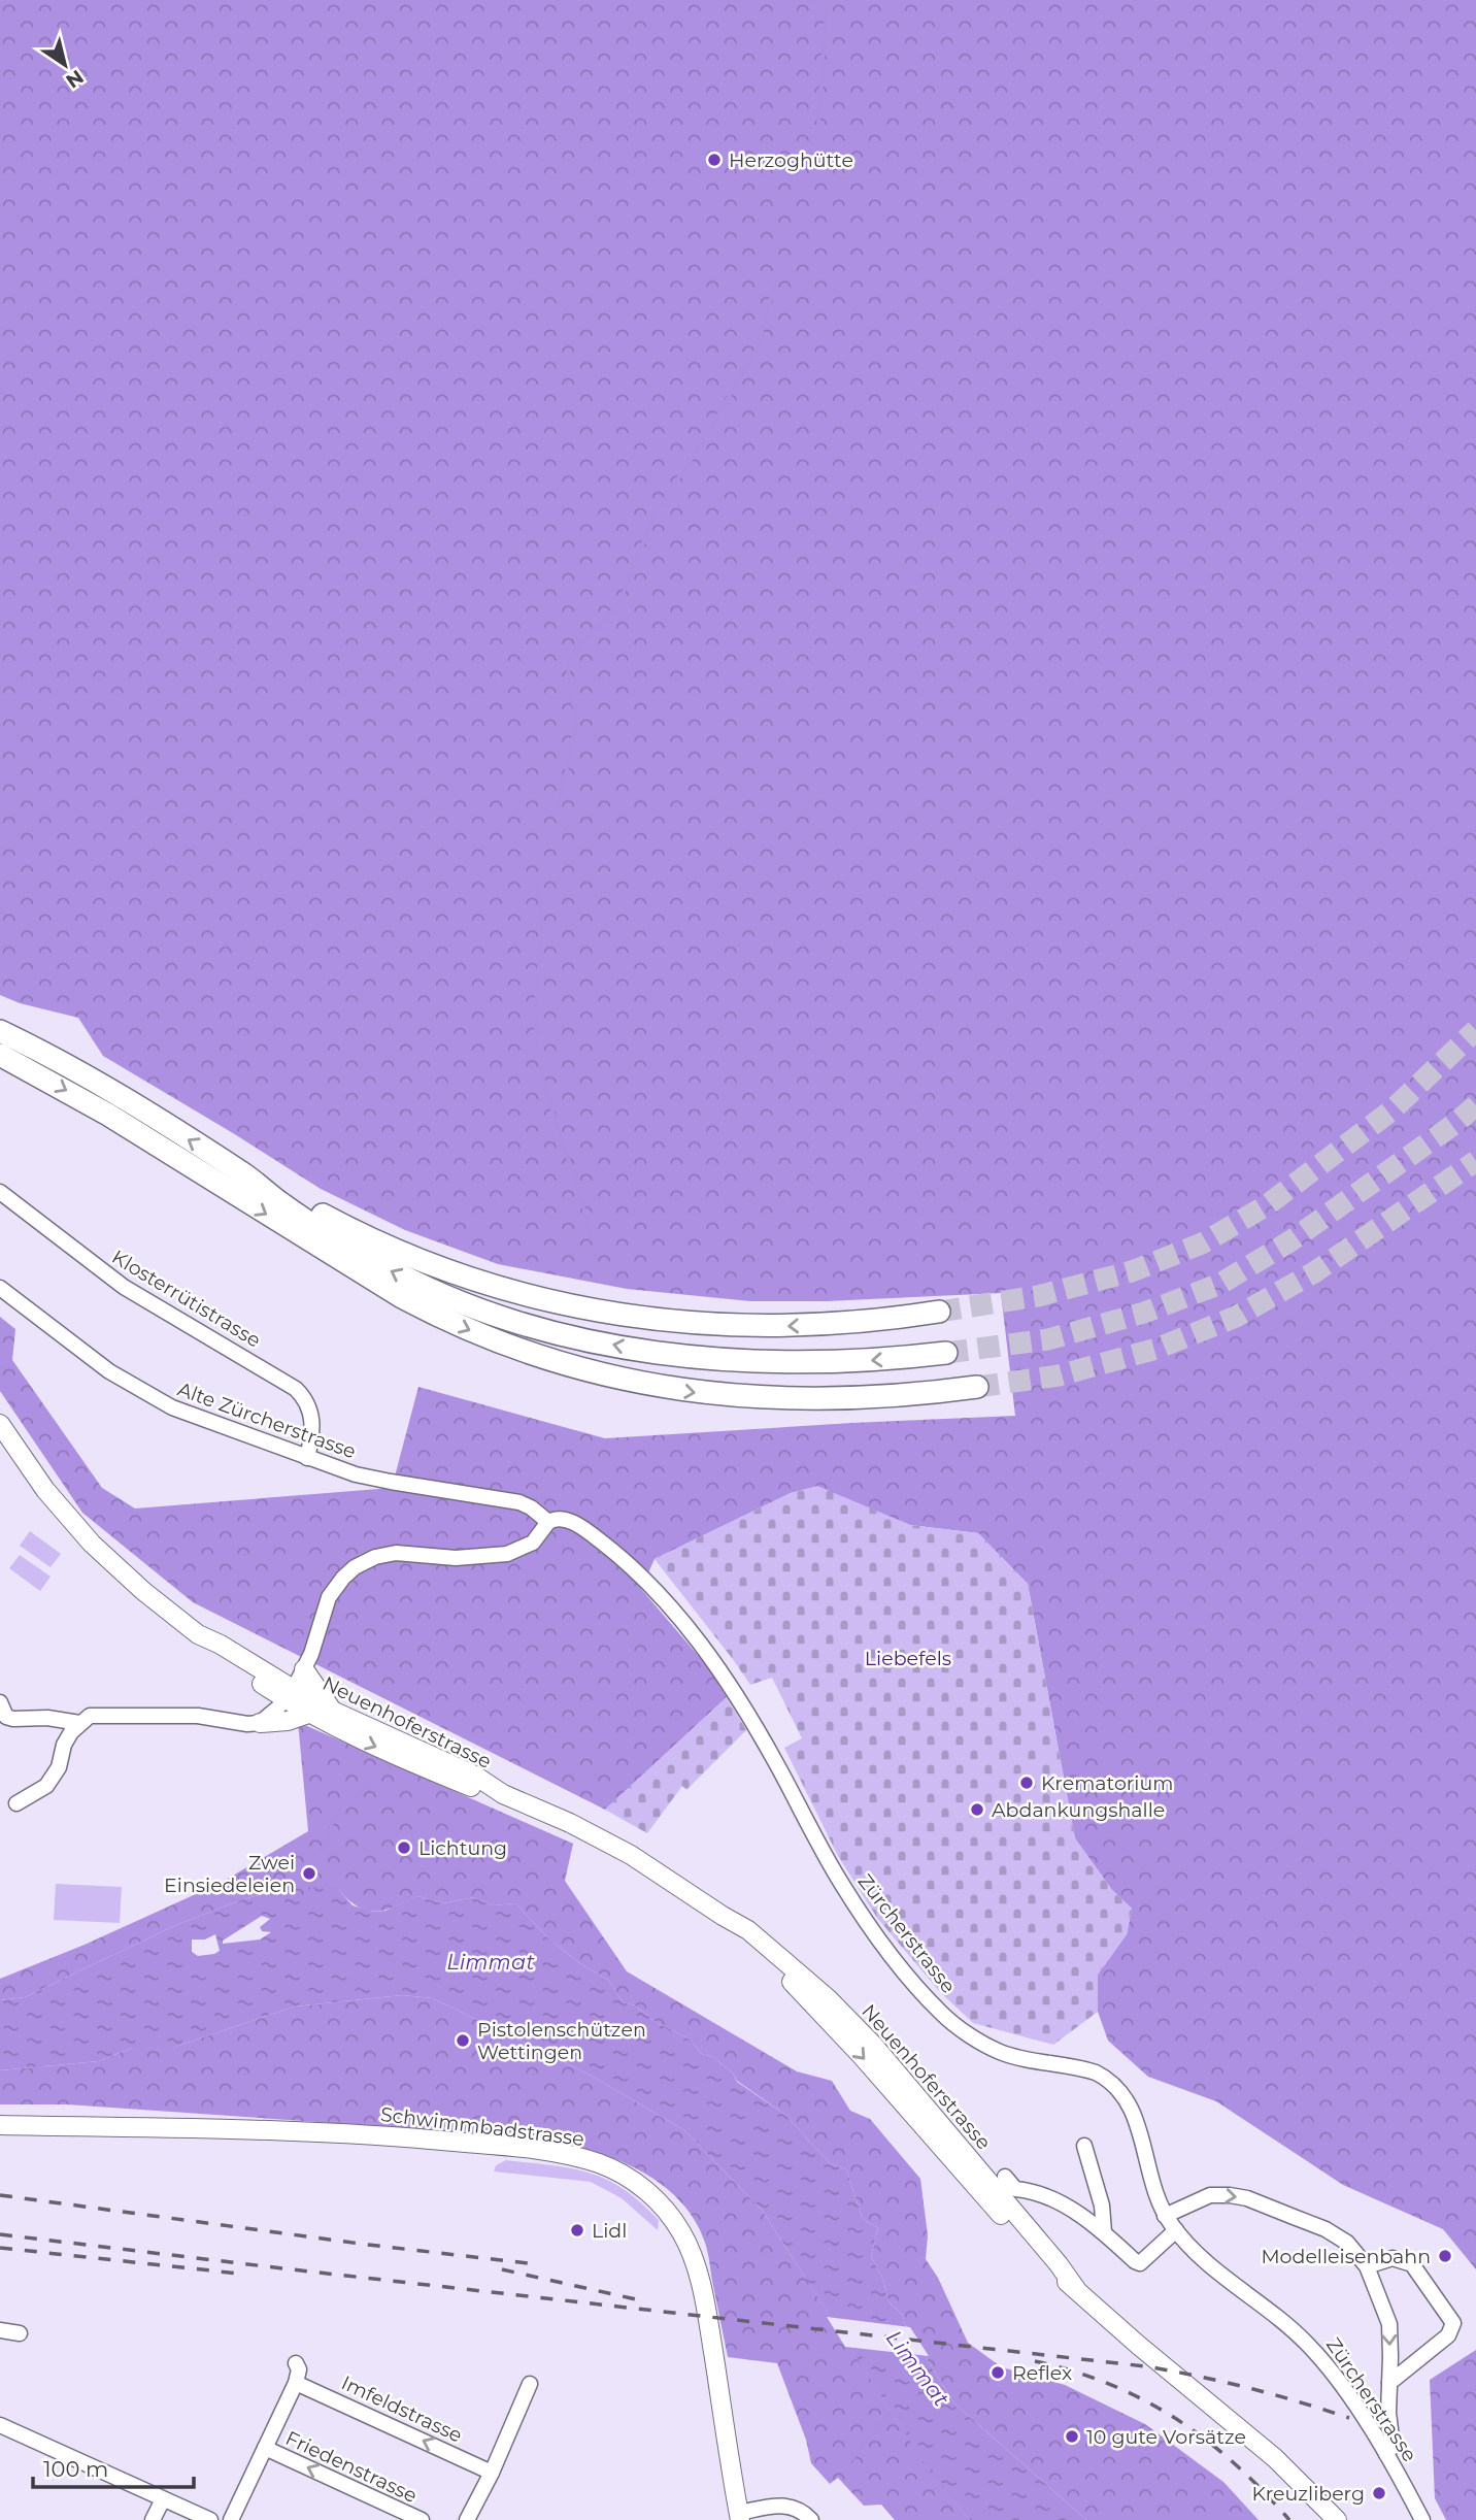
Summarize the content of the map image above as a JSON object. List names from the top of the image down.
{
  "streets": {
    "main road": ["Neuenhoferstrasse", "Schwimmbadstrasse"],
    "street": [
      "Klosterrütistrasse",
      "Alte Zürcherstrasse",
      "Zürcherstrasse",
      "Imfeldstrasse",
      "Friedenstrasse"
    ]
  },
  "crossings": [
    ["Klosterrütistrasse", "Alte Zürcherstrasse"],
    ["Alte Zürcherstrasse", "Zürcherstrasse"]
  ],
  "one_way": ["Imfeldstrasse", "Friedenstrasse"],
  "water": ["Limmat"],
  "parks": ["Liebefels"],
  "places": [
    "Herzoghütte",
    "Krematorium",
    "Abdankungshalle",
    "Lichtung",
    "Zwei Einsiedeleien",
    "Pistolenschützen Wettingen",
    "Lidl",
    "Modelleisenbahn",
    "Reflex",
    "10 gute Vorsätze",
    "Kreuzliberg"
  ],
  "scale_bar": "100 m",
  "north": "bottom right"
}
